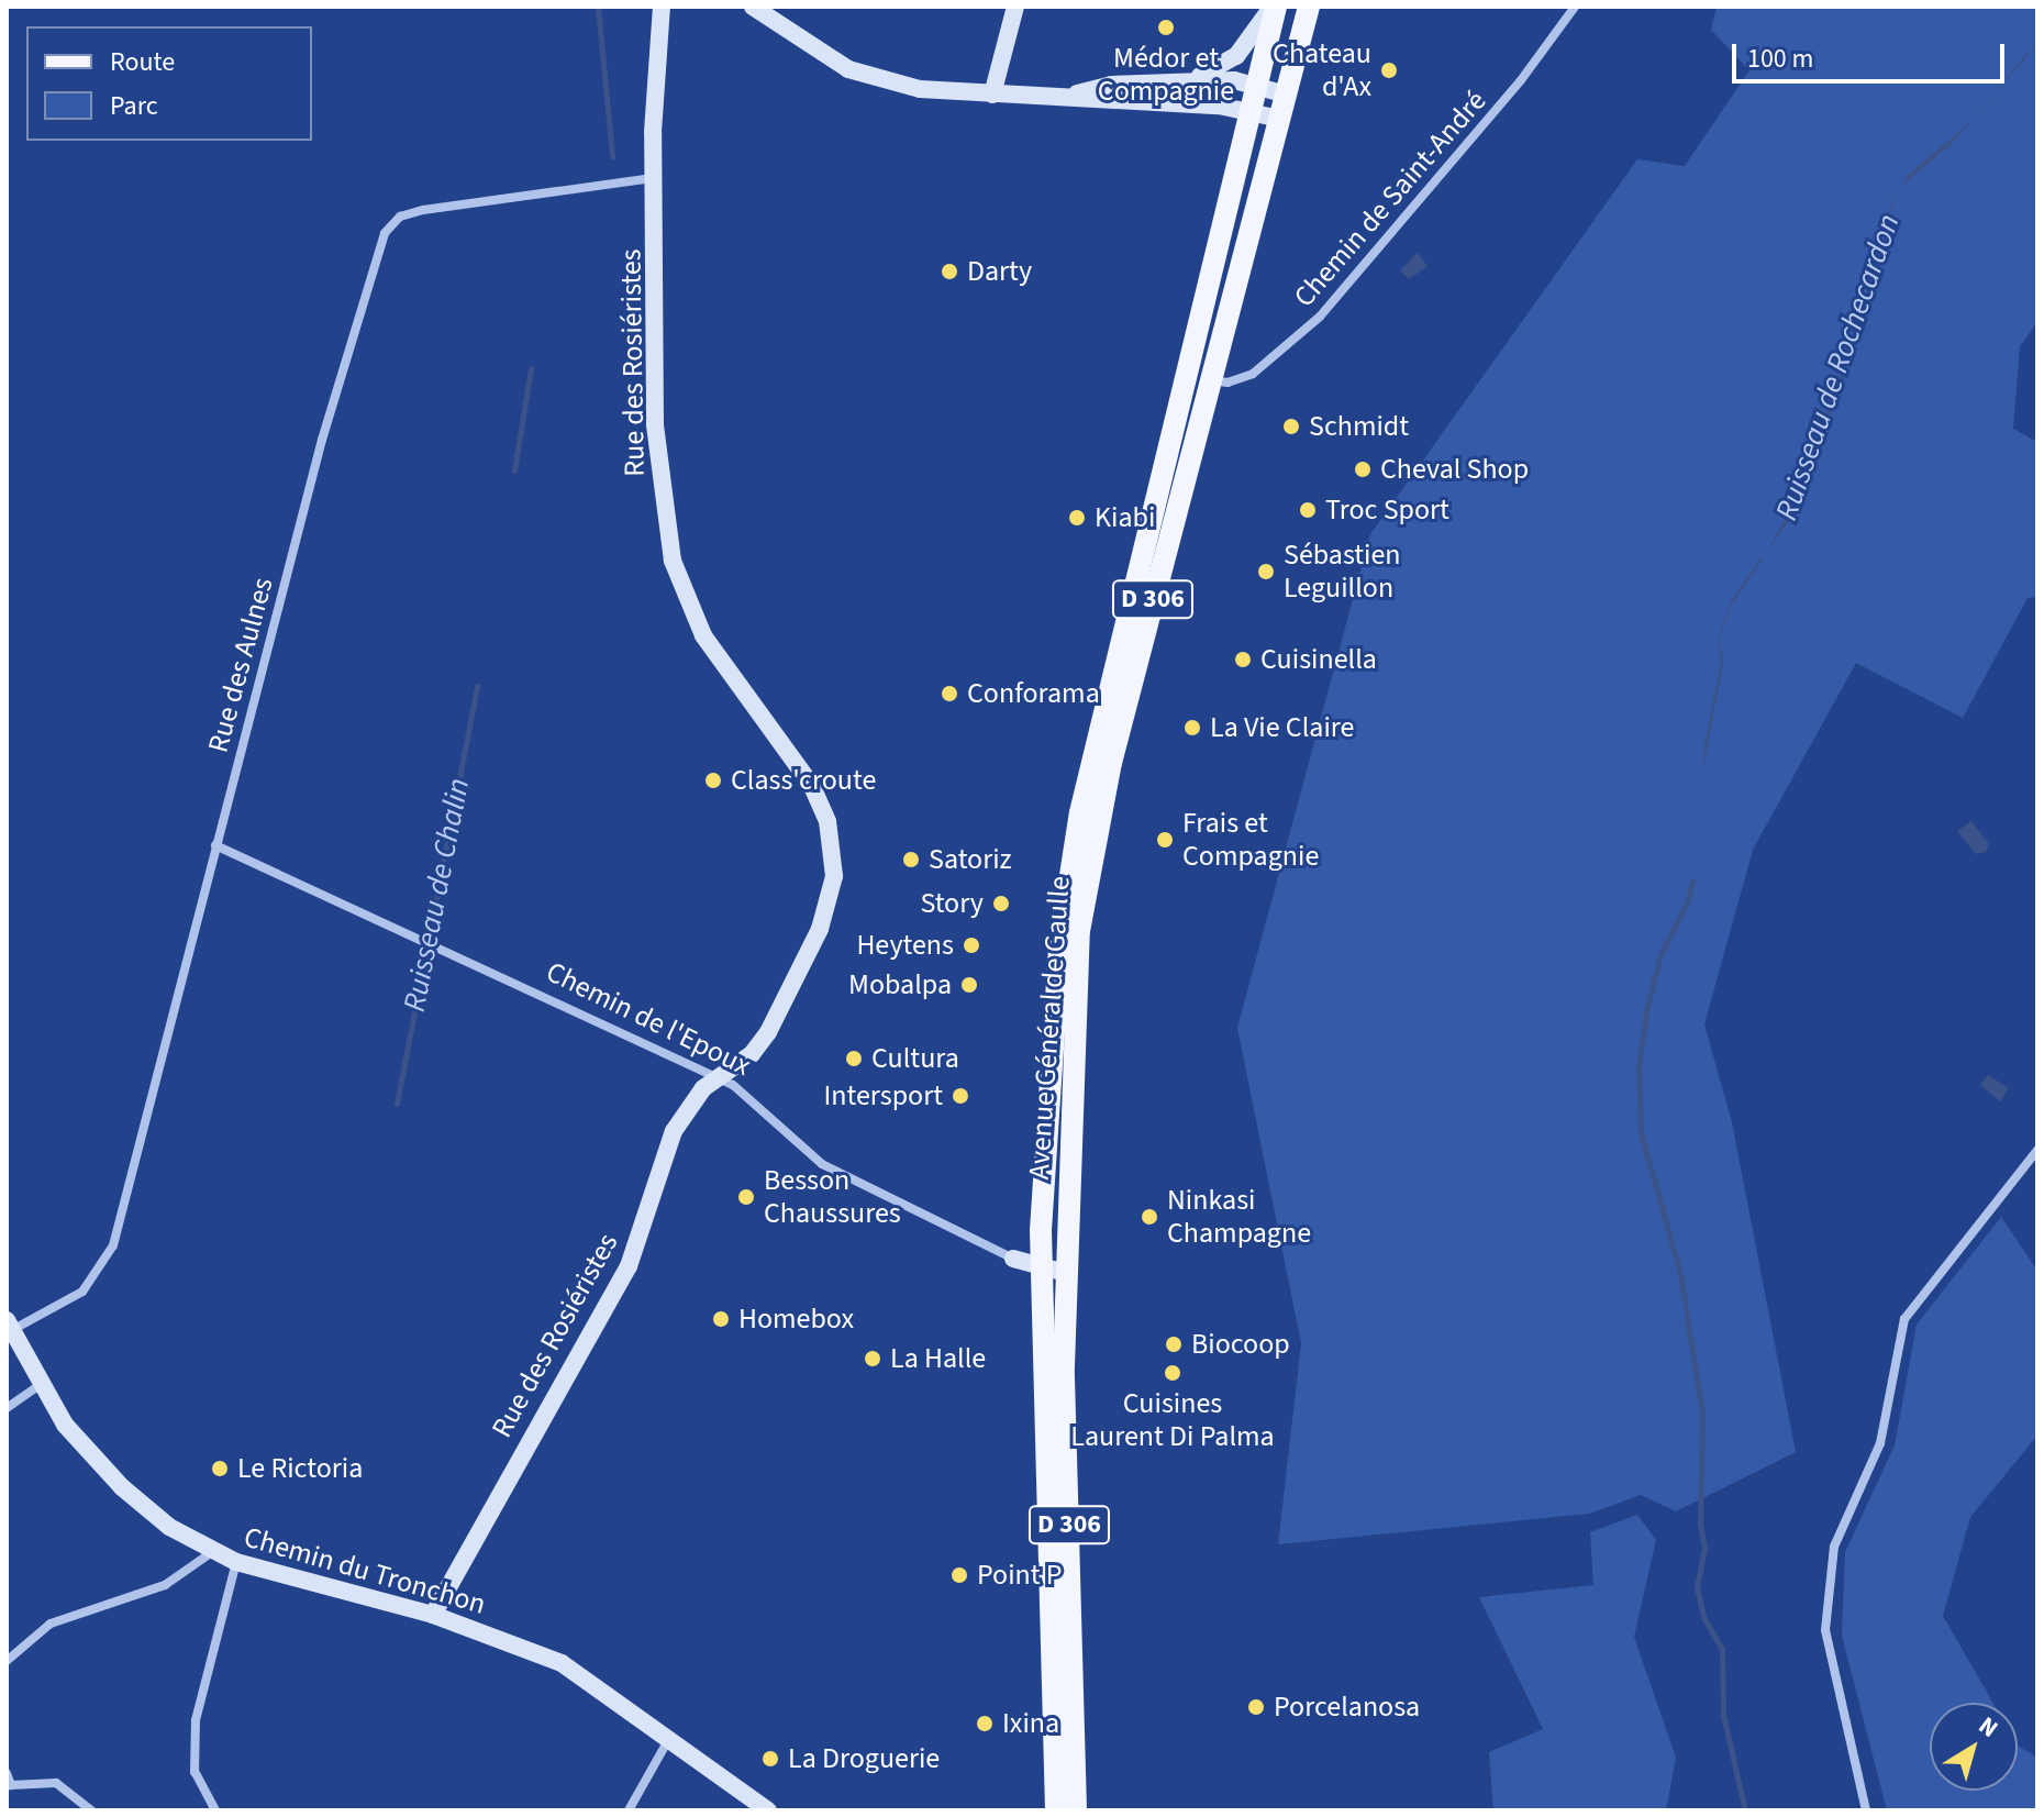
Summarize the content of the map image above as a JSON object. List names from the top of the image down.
{
  "streets": {
    "main road": ["D 306", "Avenue Général de Gaulle"],
    "street": [
      "Chemin de Saint-André",
      "Rue des Rosiéristes",
      "Rue des Aulnes",
      "Chemin de l'Epoux",
      "Chemin du Tronchon"
    ]
  },
  "crossings": [
    ["Chemin de Saint-André", "D 306"],
    ["Chemin de Saint-André", "Avenue Général de Gaulle"],
    ["Rue des Rosiéristes", "Rue des Aulnes"],
    ["Rue des Rosiéristes", "Chemin de l'Epoux"],
    ["Rue des Rosiéristes", "Chemin du Tronchon"],
    ["D 306", "Avenue Général de Gaulle"],
    ["Rue des Aulnes", "Chemin de l'Epoux"],
    ["Rue des Aulnes", "Chemin du Tronchon"],
    ["Chemin de l'Epoux", "Avenue Général de Gaulle"]
  ],
  "water": ["Ruisseau de Rochecardon", "Ruisseau de Chalin"],
  "places": [
    "Médor et Compagnie",
    "Chateau d'Ax",
    "Darty",
    "Schmidt",
    "Cheval Shop",
    "Troc Sport",
    "Kiabi",
    "Sébastien Leguillon",
    "Cuisinella",
    "Conforama",
    "La Vie Claire",
    "Class'croute",
    "Frais et Compagnie",
    "Satoriz",
    "Story",
    "Heytens",
    "Mobalpa",
    "Cultura",
    "Intersport",
    "Besson Chaussures",
    "Ninkasi Champagne",
    "Homebox",
    "Biocoop",
    "La Halle",
    "Cuisines Laurent Di Palma",
    "Le Rictoria",
    "Point P",
    "Porcelanosa",
    "Ixina",
    "La Droguerie"
  ],
  "legend": ["Route", "Parc"],
  "scale_bar": "100 m",
  "north": "top right"
}
